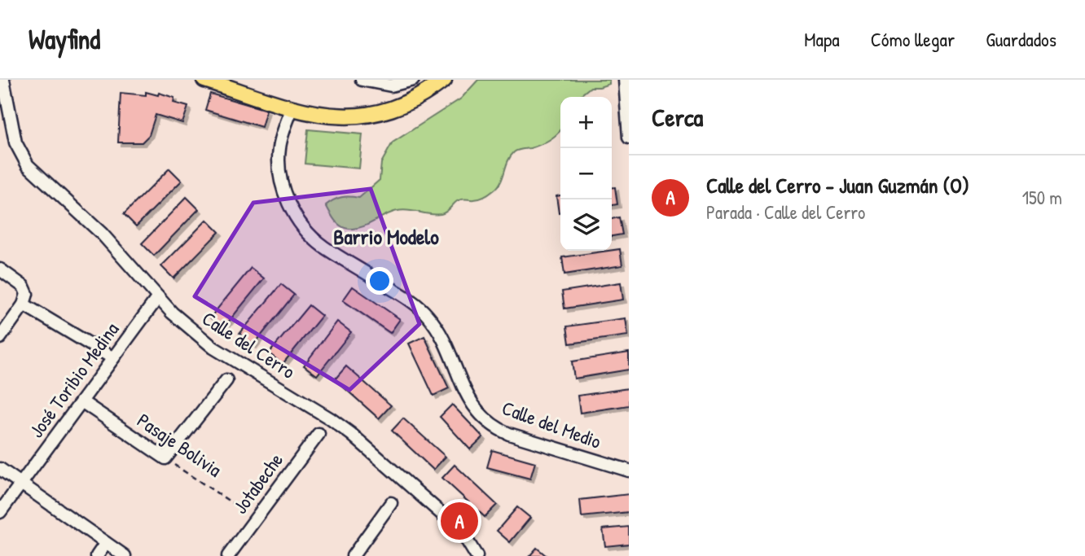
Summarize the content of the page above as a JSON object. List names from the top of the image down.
{
  "streets": {
    "street": [
      "Calle del Cerro",
      "José Toribio Medina",
      "Calle del Medio",
      "Pasaje Bolivia",
      "Jotabeche"
    ]
  },
  "crossings": [
    ["Calle del Cerro", "José Toribio Medina"],
    ["José Toribio Medina", "Pasaje Bolivia"],
    ["Pasaje Bolivia", "Jotabeche"]
  ],
  "districts": ["Barrio Modelo"],
  "page": {
    "header": "Wayfind",
    "nav": ["Mapa", "Cómo llegar", "Guardados"],
    "heading": "Cerca",
    "map_buttons": ["+", "−"],
    "list": [
      {
        "mark": "A",
        "name": "Calle del Cerro - Juan Guzmán (O)",
        "note": "Parada · Calle del Cerro",
        "value": "150 m"
      }
    ],
    "pins": "A"
  }
}
